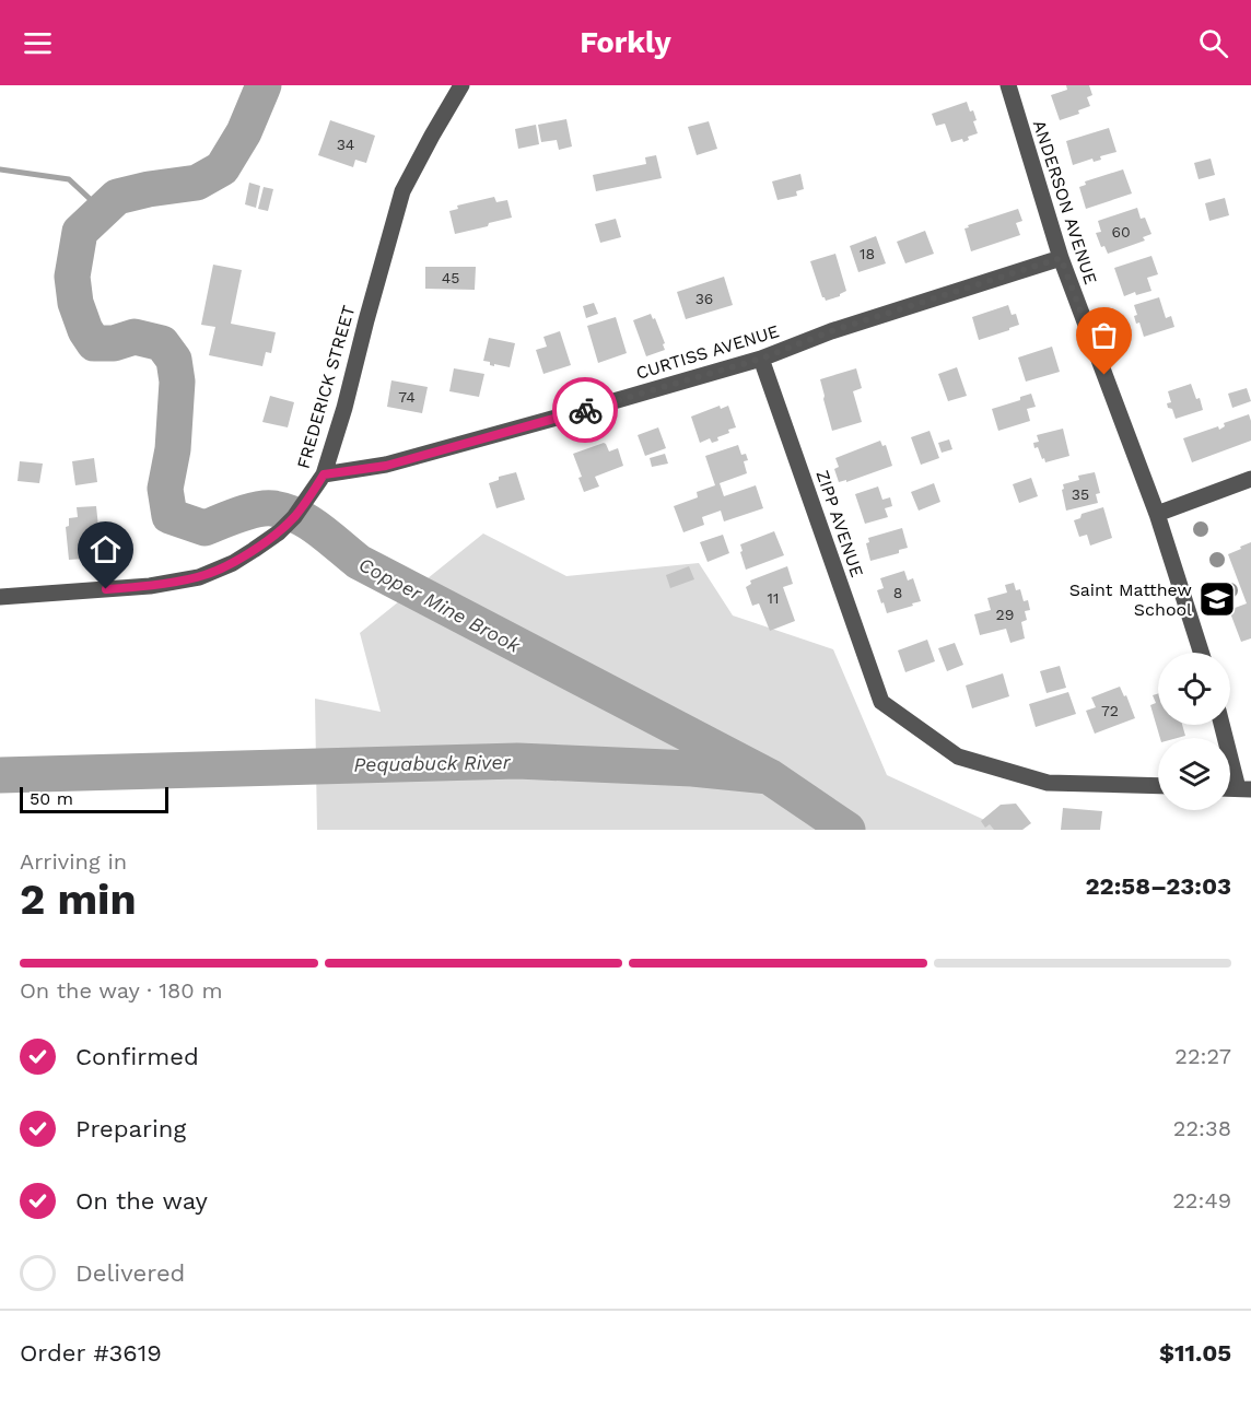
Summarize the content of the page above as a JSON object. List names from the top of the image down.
{
  "streets": {
    "street": [
      "ANDERSON AVENUE",
      "CURTISS AVENUE",
      "FREDERICK STREET",
      "ZIPP AVENUE"
    ]
  },
  "crossings": [
    ["ANDERSON AVENUE", "CURTISS AVENUE"],
    ["CURTISS AVENUE", "FREDERICK STREET"],
    ["CURTISS AVENUE", "ZIPP AVENUE"]
  ],
  "water": ["Copper Mine Brook", "Pequabuck River"],
  "places": {
    "school or university": ["Saint Matthew School"]
  },
  "house_numbers": [
    "34",
    "60",
    "18",
    "45",
    "36",
    "74",
    "35",
    "8",
    "11",
    "29",
    "72"
  ],
  "scale_bar": "50 m",
  "page": {
    "header": "Forkly",
    "scale": "50 m",
    "heading": ["2 min", "Arriving in", "22:58–23:03"],
    "panel": ["Order #3619", "$11.05"],
    "bar": "On the way · 180 m",
    "list": [
      ["Confirmed", "22:27"],
      ["Preparing", "22:38"],
      ["On the way", "22:49"],
      "Delivered"
    ]
  }
}
